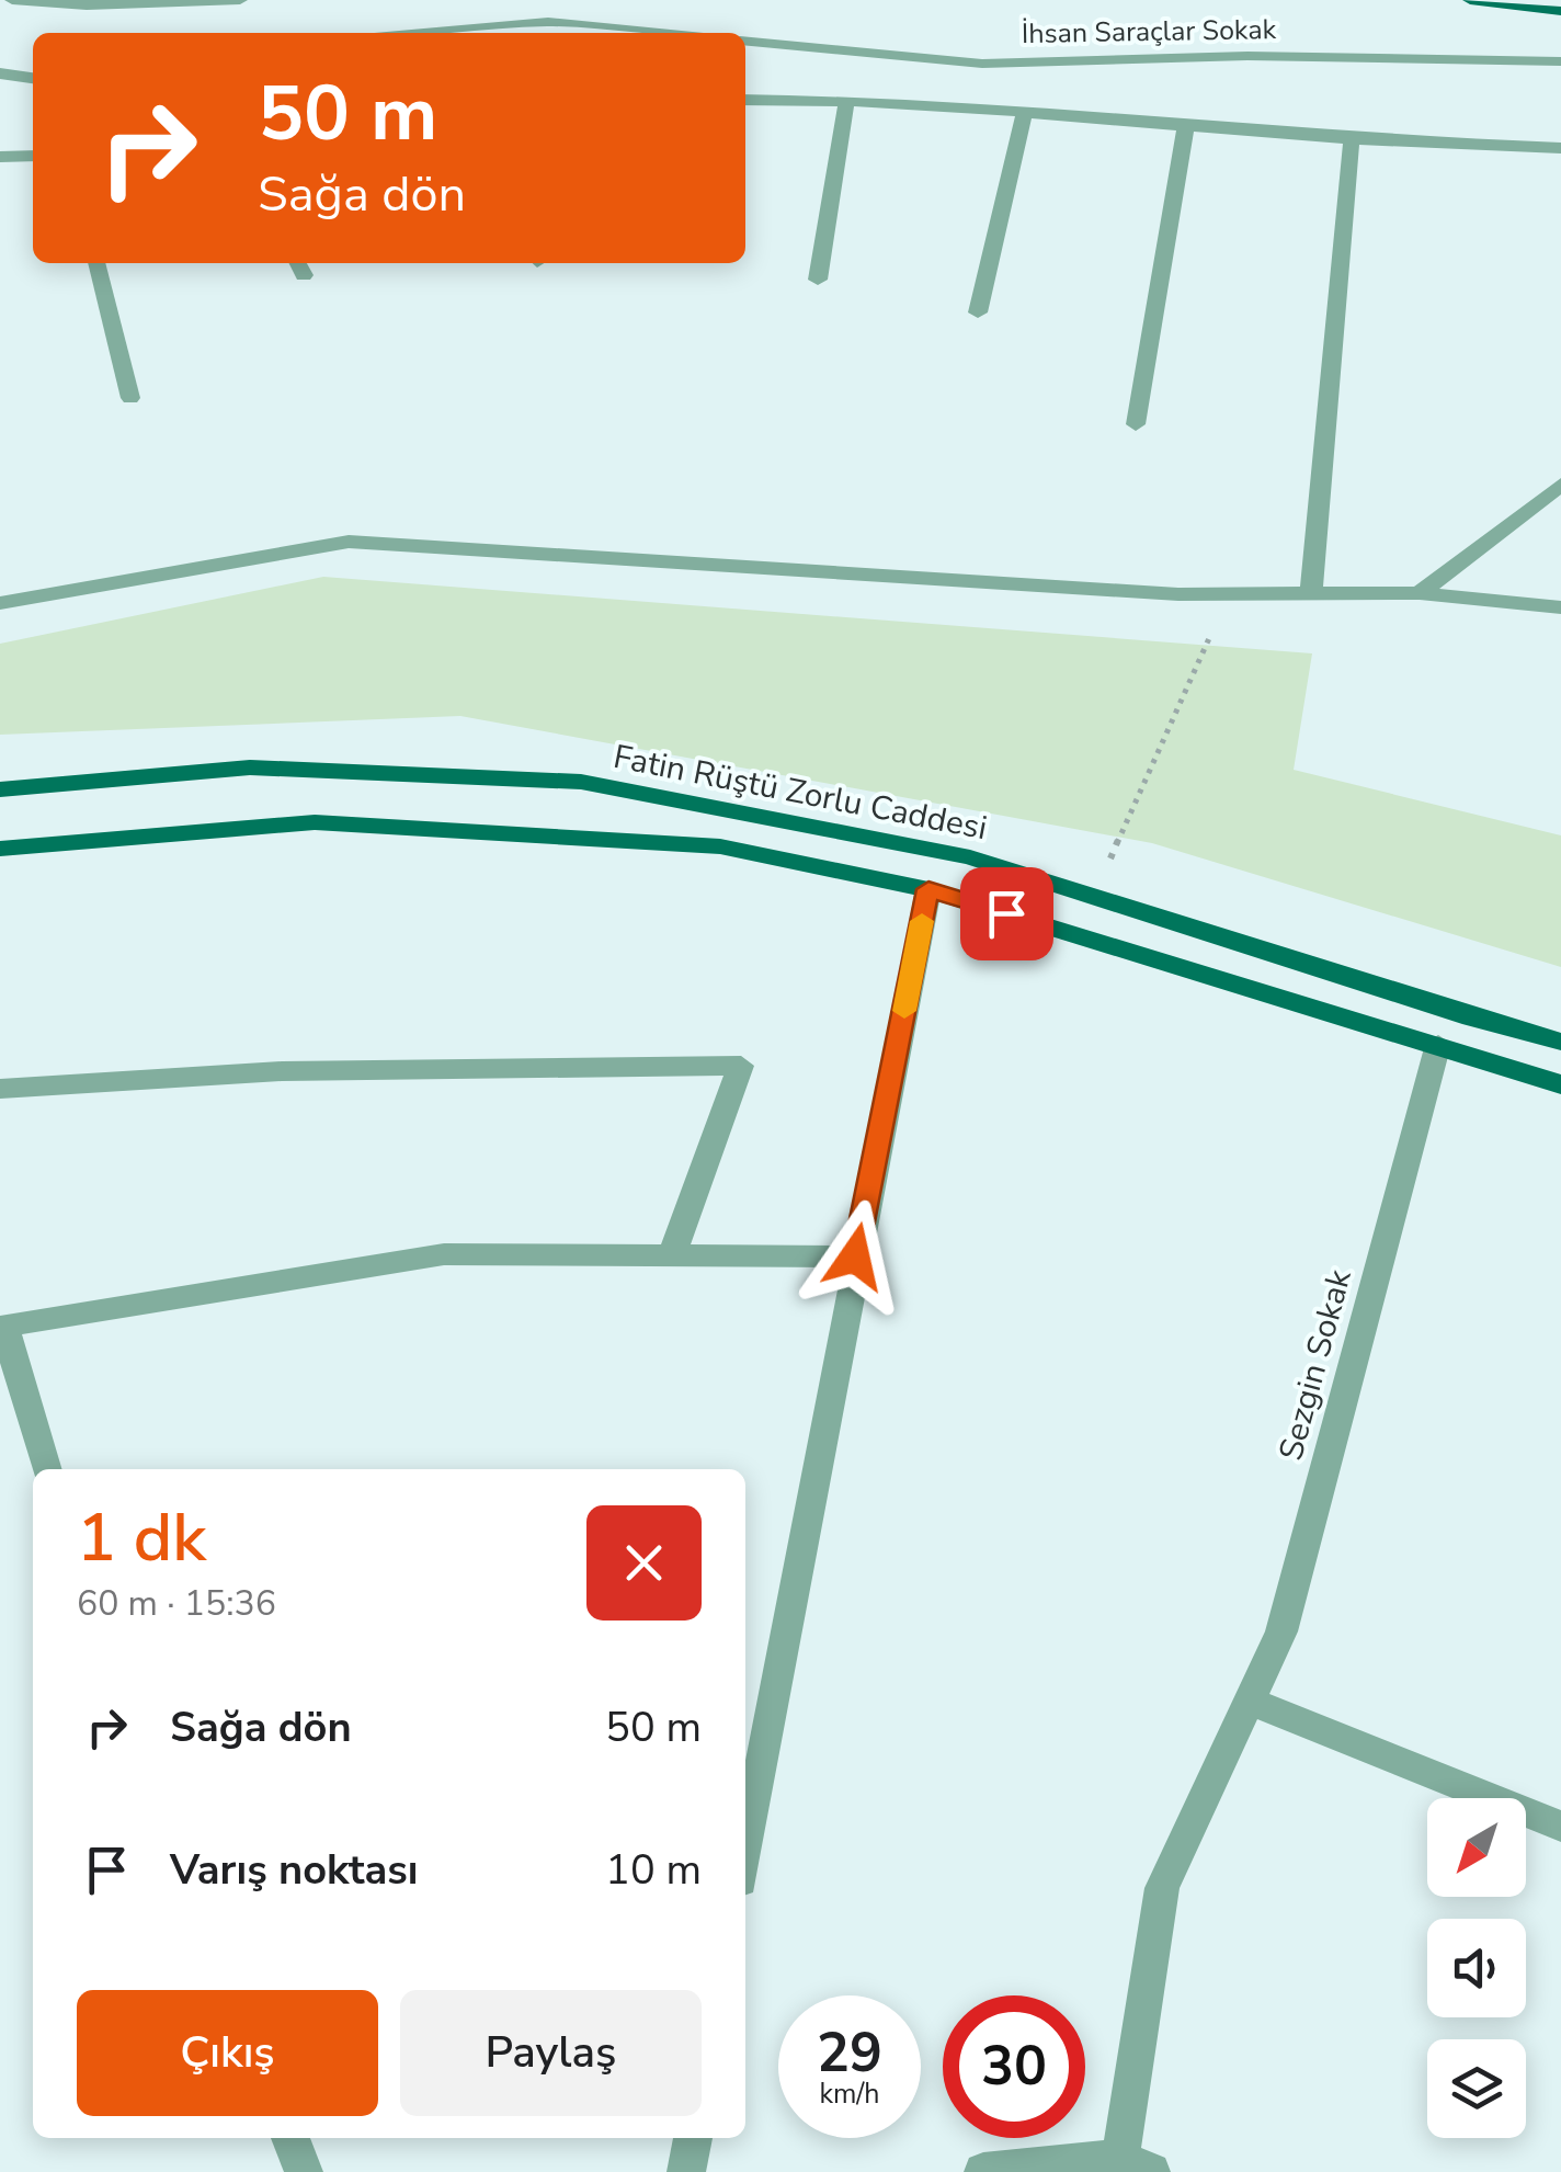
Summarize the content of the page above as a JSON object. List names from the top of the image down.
{
  "streets": {
    "main road": ["Fatin Rüştü Zorlu Caddesi"],
    "street": ["İhsan Saraçlar Sokak", "Sezgin Sokak"]
  },
  "crossings": [
    ["Fatin Rüştü Zorlu Caddesi", "Sezgin Sokak"]
  ],
  "north": "bottom left",
  "page": {
    "turn": ["50 m", "Sağa dön"],
    "heading": ["1 dk", "60 m · 15:36"],
    "list": [
      {
        "name": "Sağa dön",
        "value": "50 m"
      },
      {
        "name": "Varış noktası",
        "value": "10 m"
      }
    ],
    "buttons": ["Çıkış", "Paylaş"],
    "speed": "29 km/h",
    "limit": "30"
  }
}
